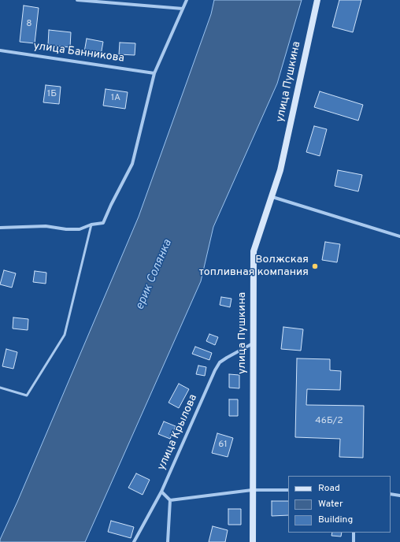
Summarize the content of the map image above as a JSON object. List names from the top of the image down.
{
  "streets": {
    "main road": ["улица Пушкина"],
    "street": ["улица Банникова", "улица Крылова"]
  },
  "crossings": [
    ["улица Пушкина", "улица Крылова"]
  ],
  "water": ["ерик Солянка"],
  "places": ["Волжская топливная компания"],
  "house_numbers": [
    "8",
    "1Б",
    "1А",
    "46Б/2",
    "61"
  ],
  "legend": ["Road", "Water", "Building"]
}
